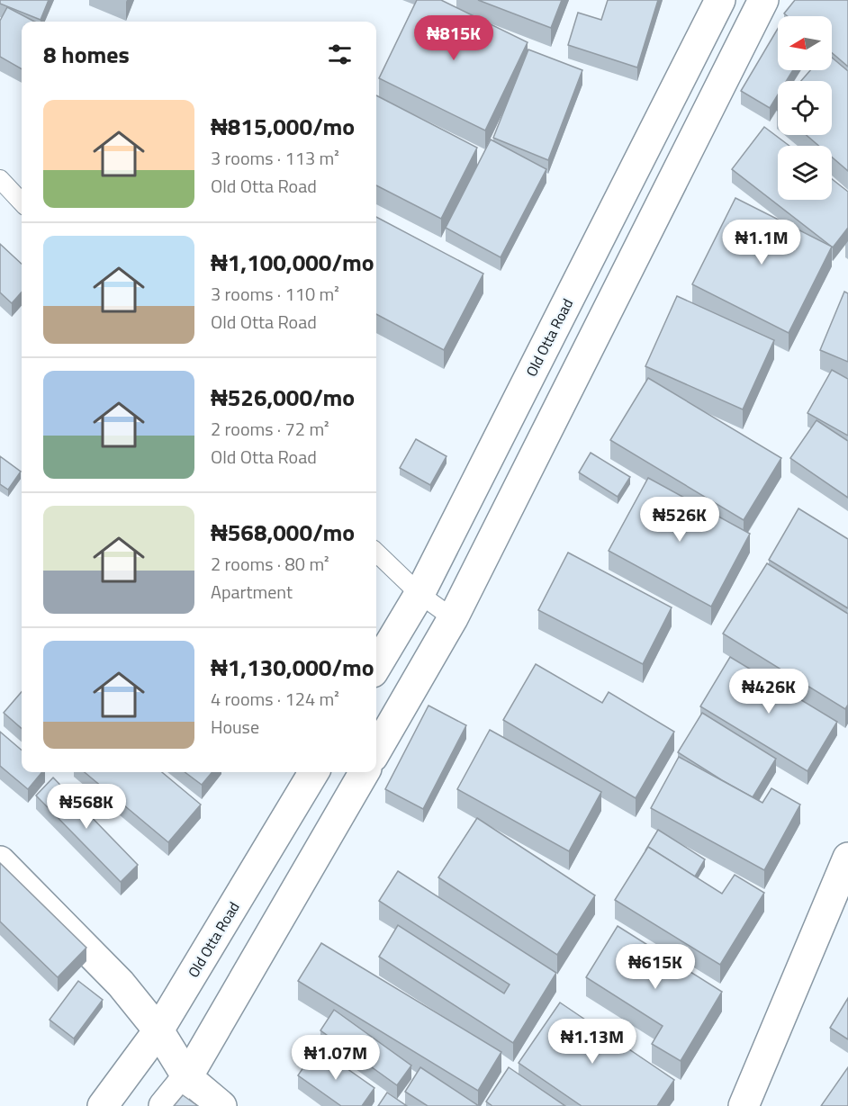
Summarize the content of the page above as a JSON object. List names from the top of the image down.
{
  "streets": {
    "main road": ["Old Otta Road"]
  },
  "north": "left",
  "page": {
    "price": [
      "₦815K",
      "₦1.1M",
      "₦526K",
      "₦426K",
      "₦568K",
      "₦615K",
      "₦1.13M",
      "₦1.07M"
    ],
    "heading": "8 homes",
    "list": [
      {
        "name": "₦815,000/mo",
        "note": "3 rooms · 113 m² · Old Otta Road"
      },
      {
        "name": "₦1,100,000/mo",
        "note": "3 rooms · 110 m² · Old Otta Road"
      },
      {
        "name": "₦526,000/mo",
        "note": "2 rooms · 72 m² · Old Otta Road"
      },
      {
        "name": "₦568,000/mo",
        "note": "2 rooms · 80 m² · Apartment"
      },
      {
        "name": "₦1,130,000/mo",
        "note": "4 rooms · 124 m² · House"
      }
    ]
  }
}
